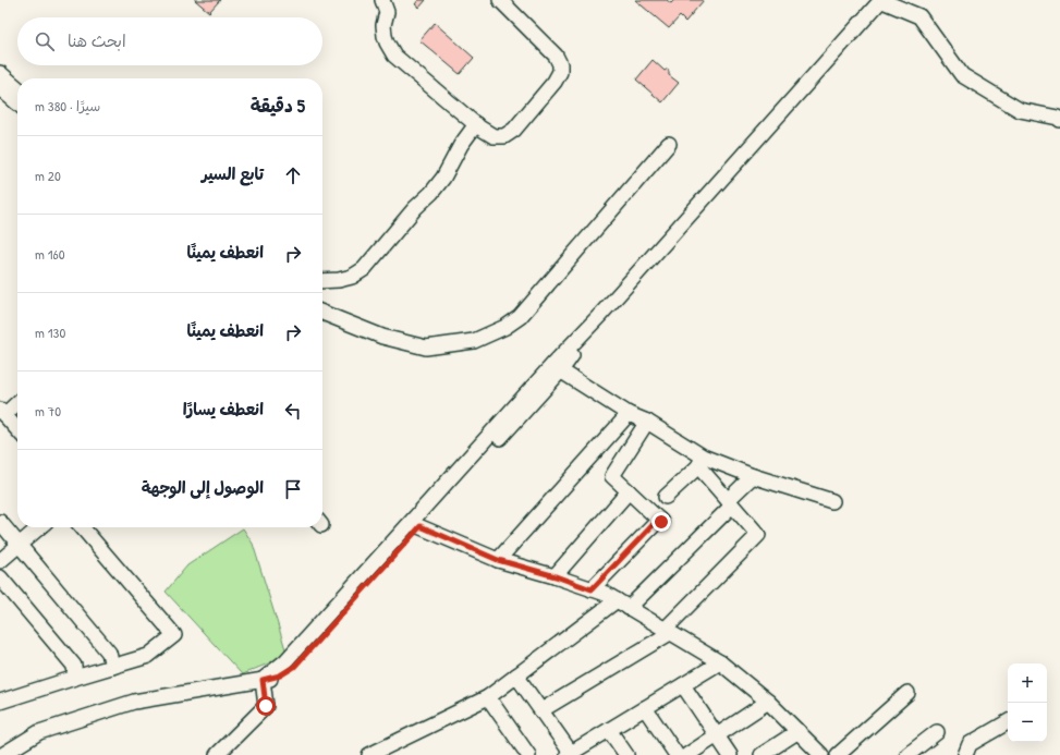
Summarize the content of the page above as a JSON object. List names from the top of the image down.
{
  "page": {
    "search": "ابحث هنا",
    "heading": ["5 دقيقة", "سيرًا · 380 m"],
    "list": [
      ["تابع السير", "20 m"],
      ["انعطف يمينًا", "160 m"],
      ["انعطف يمينًا", "130 m"],
      ["انعطف يسارًا", "70 m"],
      "الوصول إلى الوجهة"
    ],
    "map_buttons": ["+", "−"]
  }
}
